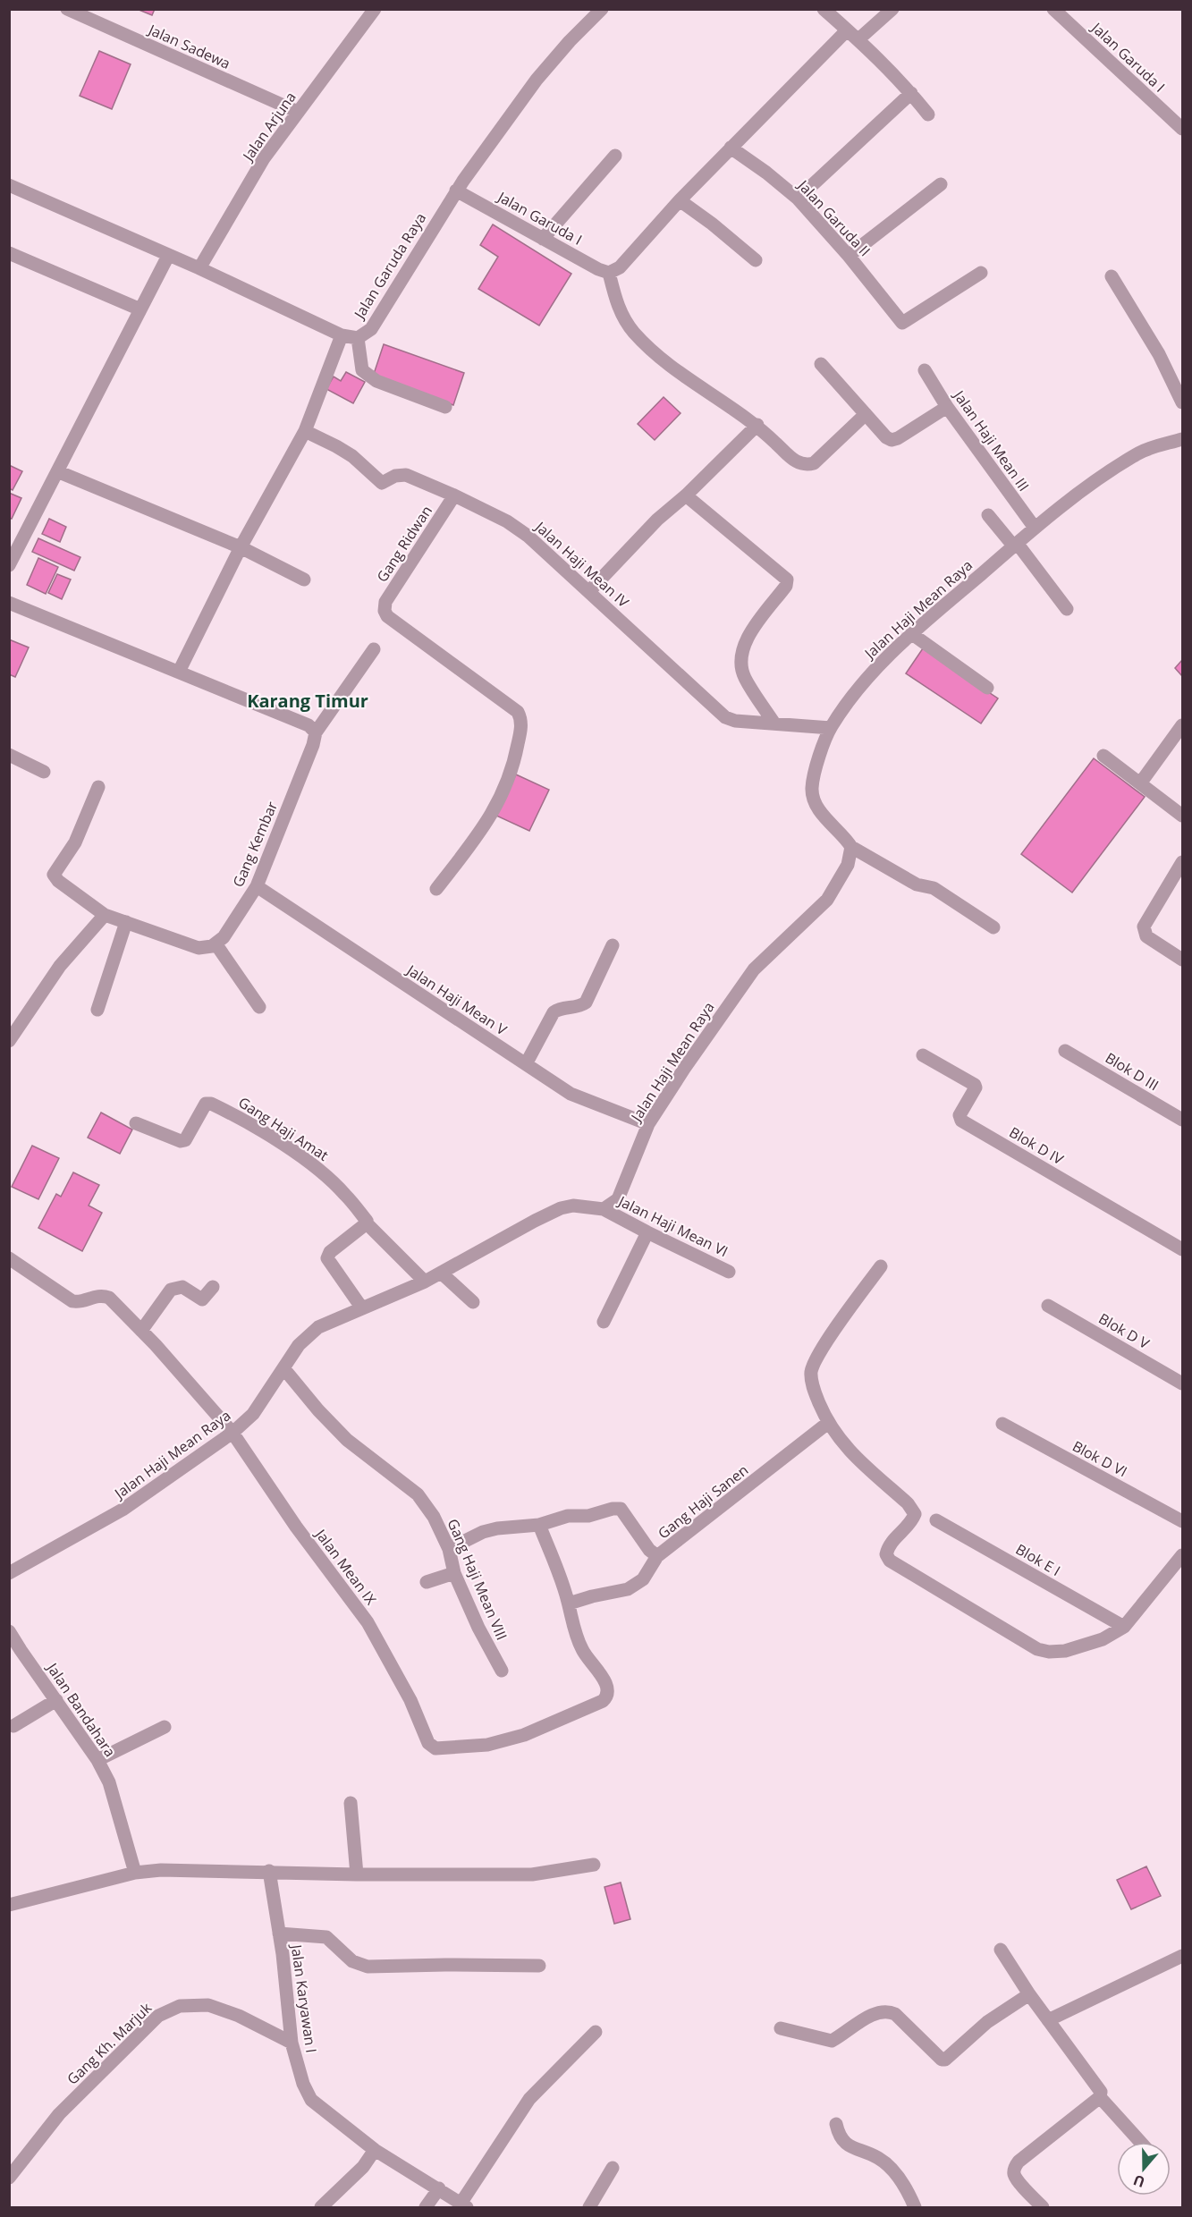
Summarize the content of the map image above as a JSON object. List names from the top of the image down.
{
  "streets": {
    "street": [
      "Jalan Sadewa",
      "Jalan Garuda I",
      "Jalan Arjuna",
      "Jalan Garuda II",
      "Jalan Garuda Raya",
      "Jalan Haji Mean III",
      "Gang Ridwan",
      "Jalan Haji Mean IV",
      "Jalan Haji Mean Raya",
      "Gang Kembar",
      "Jalan Haji Mean V",
      "Blok D III",
      "Gang Haji Amat",
      "Blok D IV",
      "Jalan Haji Mean VI",
      "Blok D V",
      "Blok D VI",
      "Gang Haji Sanen",
      "Blok E I",
      "Jalan Mean IX",
      "Gang Haji Mean VIII",
      "Jalan Bandahara",
      "Jalan Karyawan I",
      "Gang Kh. Marjuk"
    ]
  },
  "crossings": [
    ["Jalan Sadewa", "Jalan Arjuna"],
    ["Jalan Garuda I", "Jalan Garuda Raya"],
    ["Jalan Arjuna", "Jalan Garuda Raya"],
    ["Jalan Haji Mean III", "Jalan Haji Mean Raya"],
    ["Gang Ridwan", "Jalan Haji Mean IV"],
    ["Jalan Haji Mean IV", "Jalan Haji Mean Raya"],
    ["Jalan Haji Mean Raya", "Jalan Haji Mean V"],
    ["Jalan Haji Mean Raya", "Jalan Haji Mean VI"],
    ["Jalan Haji Mean Raya", "Jalan Mean IX"],
    ["Jalan Haji Mean Raya", "Gang Haji Mean VIII"],
    ["Gang Kembar", "Jalan Haji Mean V"],
    ["Gang Haji Sanen", "Gang Haji Mean VIII"],
    ["Jalan Karyawan I", "Gang Kh. Marjuk"]
  ],
  "districts": ["Karang Timur"],
  "north": "bottom"
}
